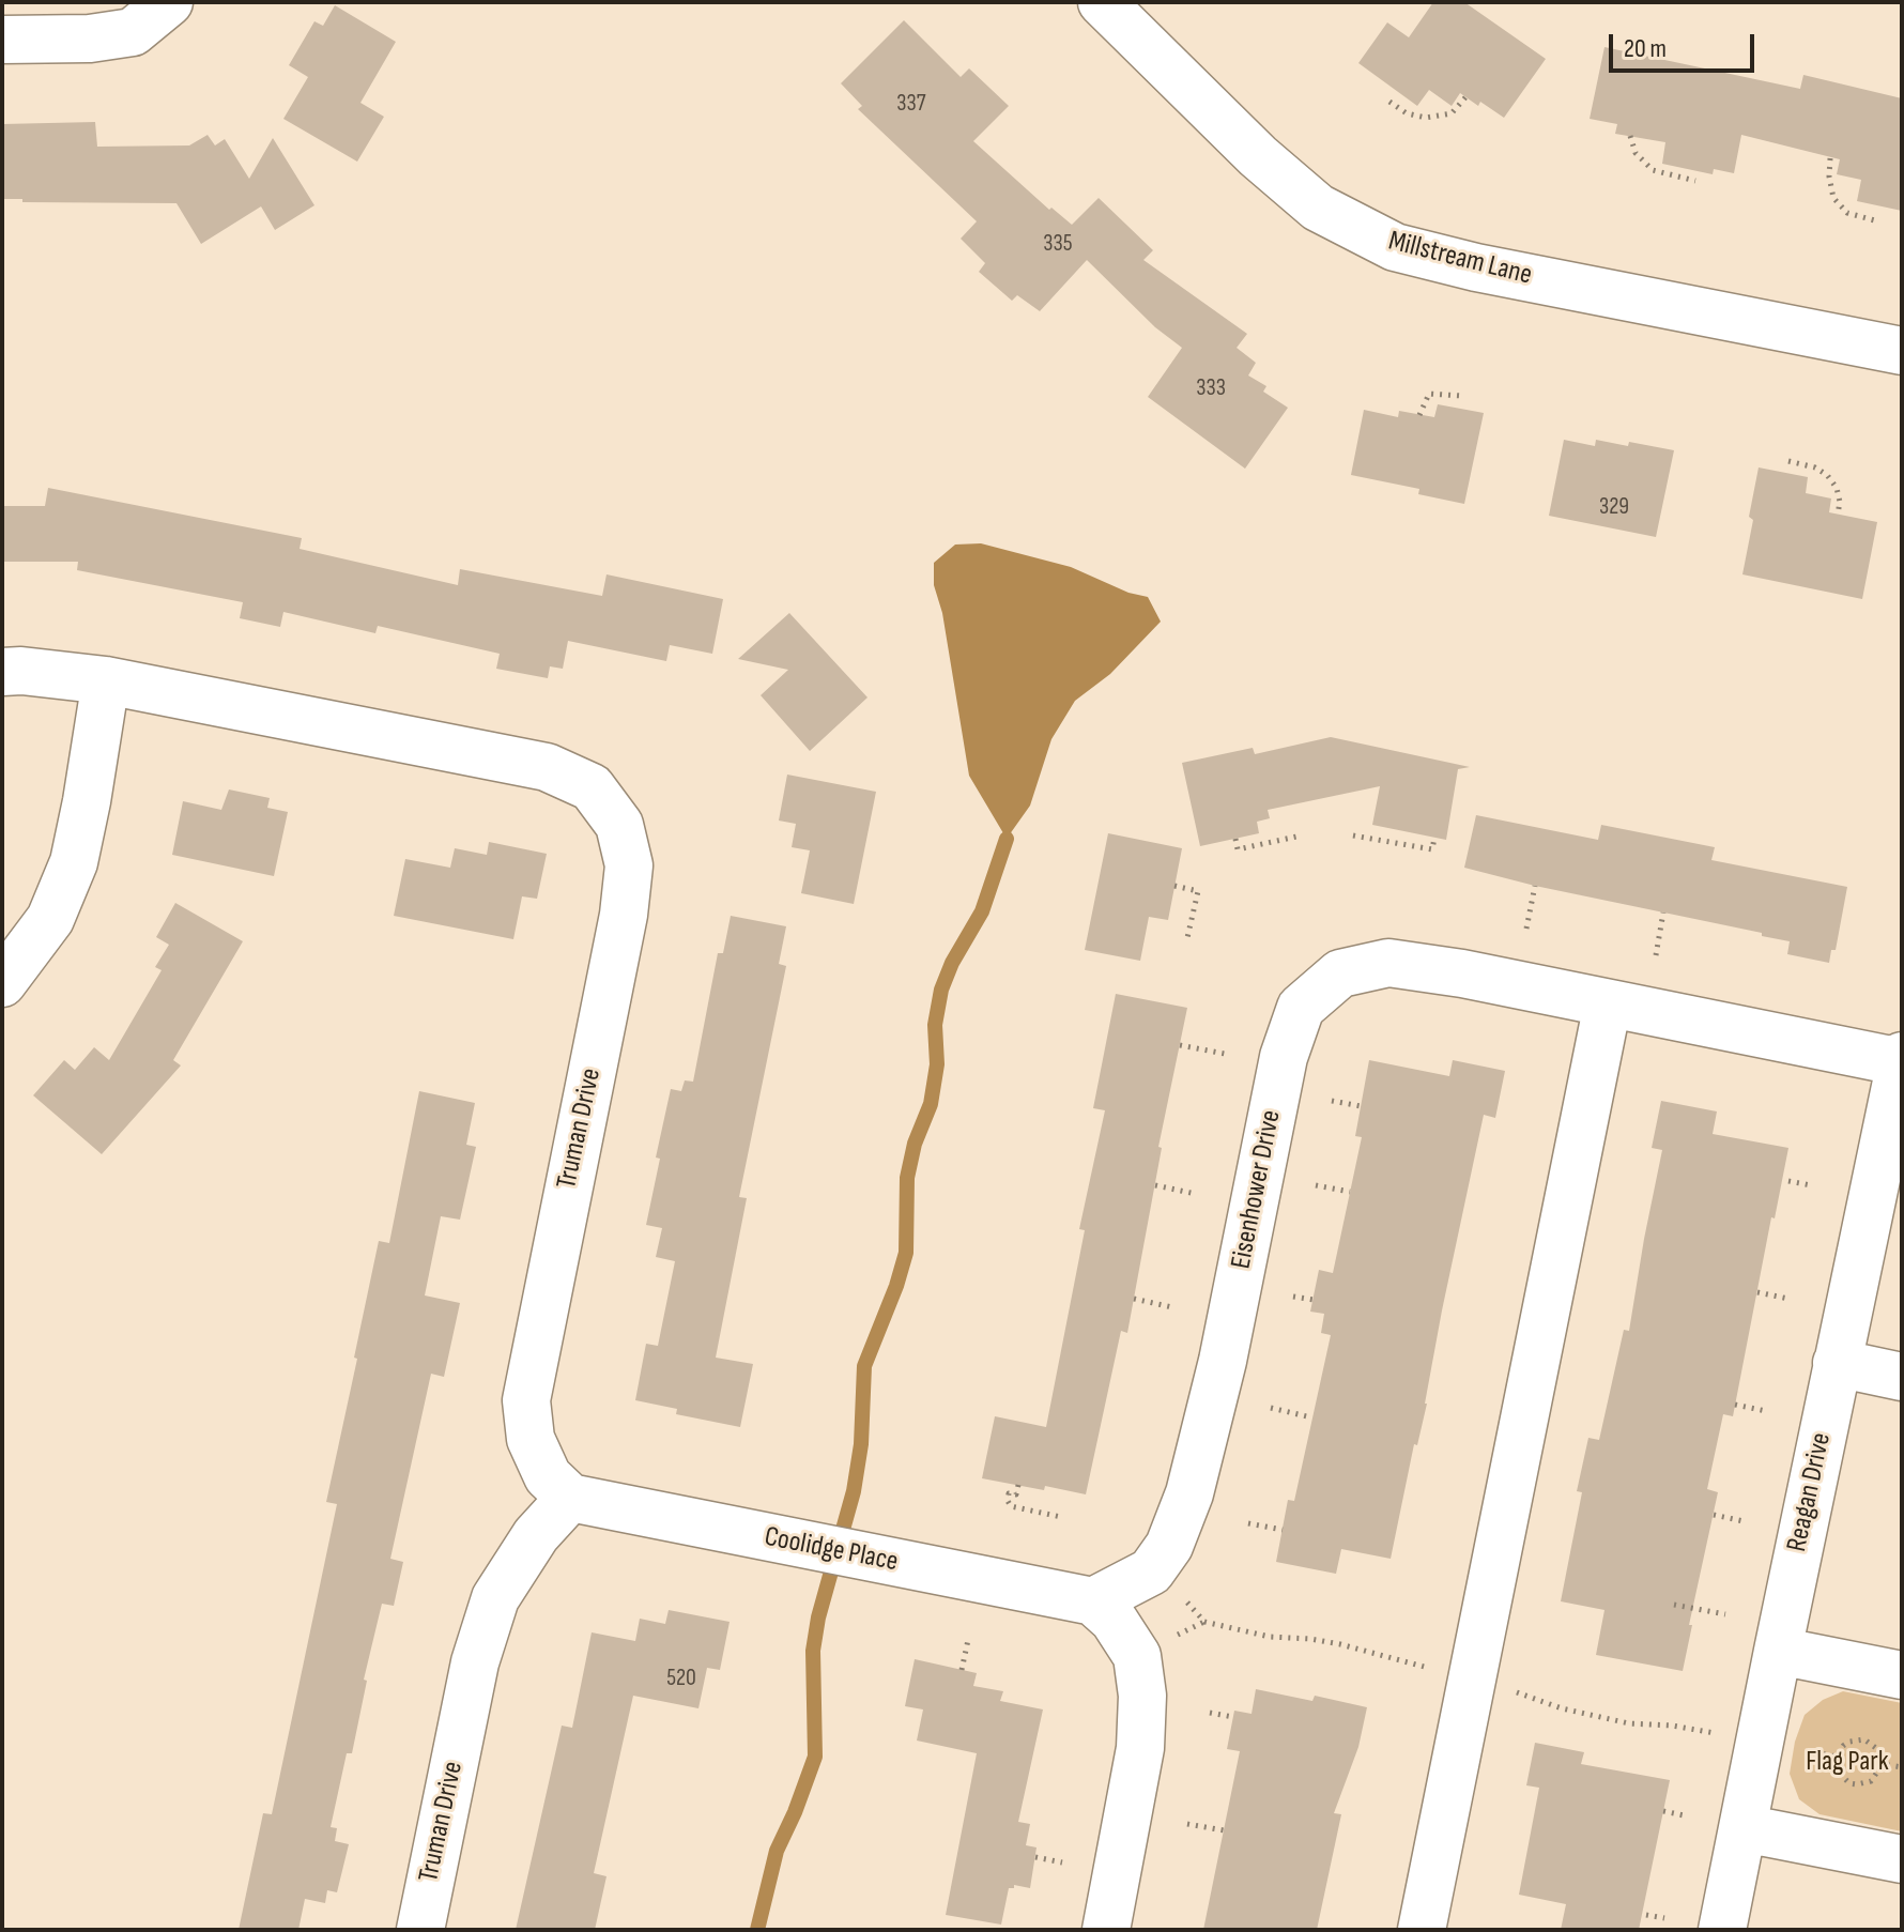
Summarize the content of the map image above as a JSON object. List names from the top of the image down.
{
  "streets": {
    "street": [
      "Millstream Lane",
      "Truman Drive",
      "Eisenhower Drive",
      "Reagan Drive",
      "Coolidge Place"
    ]
  },
  "crossings": [
    ["Truman Drive", "Coolidge Place"],
    ["Eisenhower Drive", "Reagan Drive"],
    ["Eisenhower Drive", "Coolidge Place"]
  ],
  "parks": ["Flag Park"],
  "house_numbers": [
    "337",
    "335",
    "333",
    "329",
    "520"
  ],
  "scale_bar": "20 m"
}
